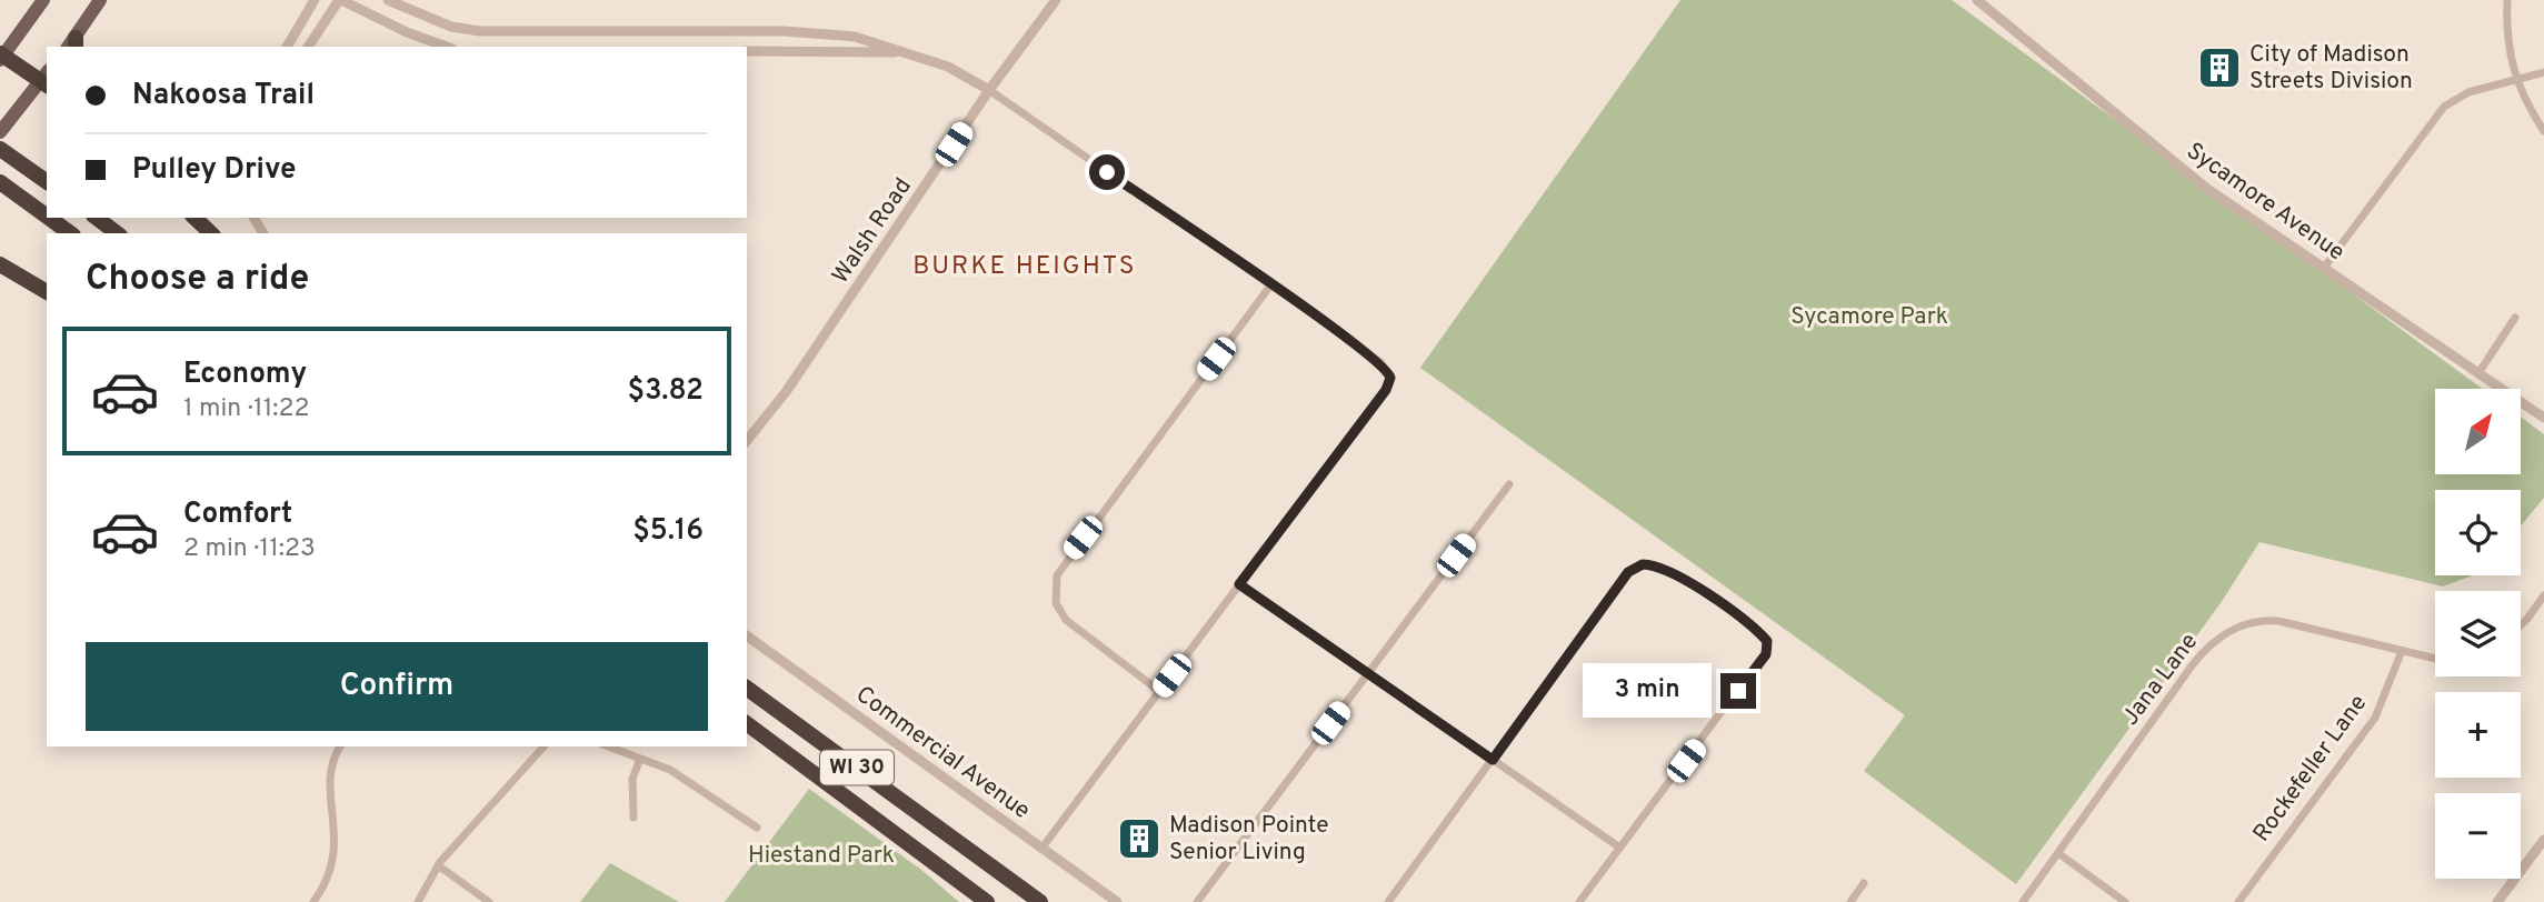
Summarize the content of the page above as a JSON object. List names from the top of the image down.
{
  "streets": {
    "highway": ["WI 30"],
    "street": [
      "Sycamore Avenue",
      "Walsh Road",
      "Jana Lane",
      "Commercial Avenue",
      "Rockefeller Lane"
    ]
  },
  "crossings": [
    ["Jana Lane", "Rockefeller Lane"]
  ],
  "districts": ["BURKE HEIGHTS"],
  "parks": ["Sycamore Park", "Hiestand Park"],
  "places": {
    "building": ["City of Madison Streets Division", "Madison Pointe Senior Living"]
  },
  "north": "top right",
  "page": {
    "banner": ["Nakoosa Trail", "Pulley Drive"],
    "heading": "Choose a ride",
    "list": [
      {
        "name": "Economy",
        "note": "1 min · 11:22",
        "value": "$3.82"
      },
      {
        "name": "Comfort",
        "note": "2 min · 11:23",
        "value": "$5.16"
      }
    ],
    "map_buttons": ["+", "−"],
    "buttons": "Confirm",
    "bubble": "3 min"
  }
}
